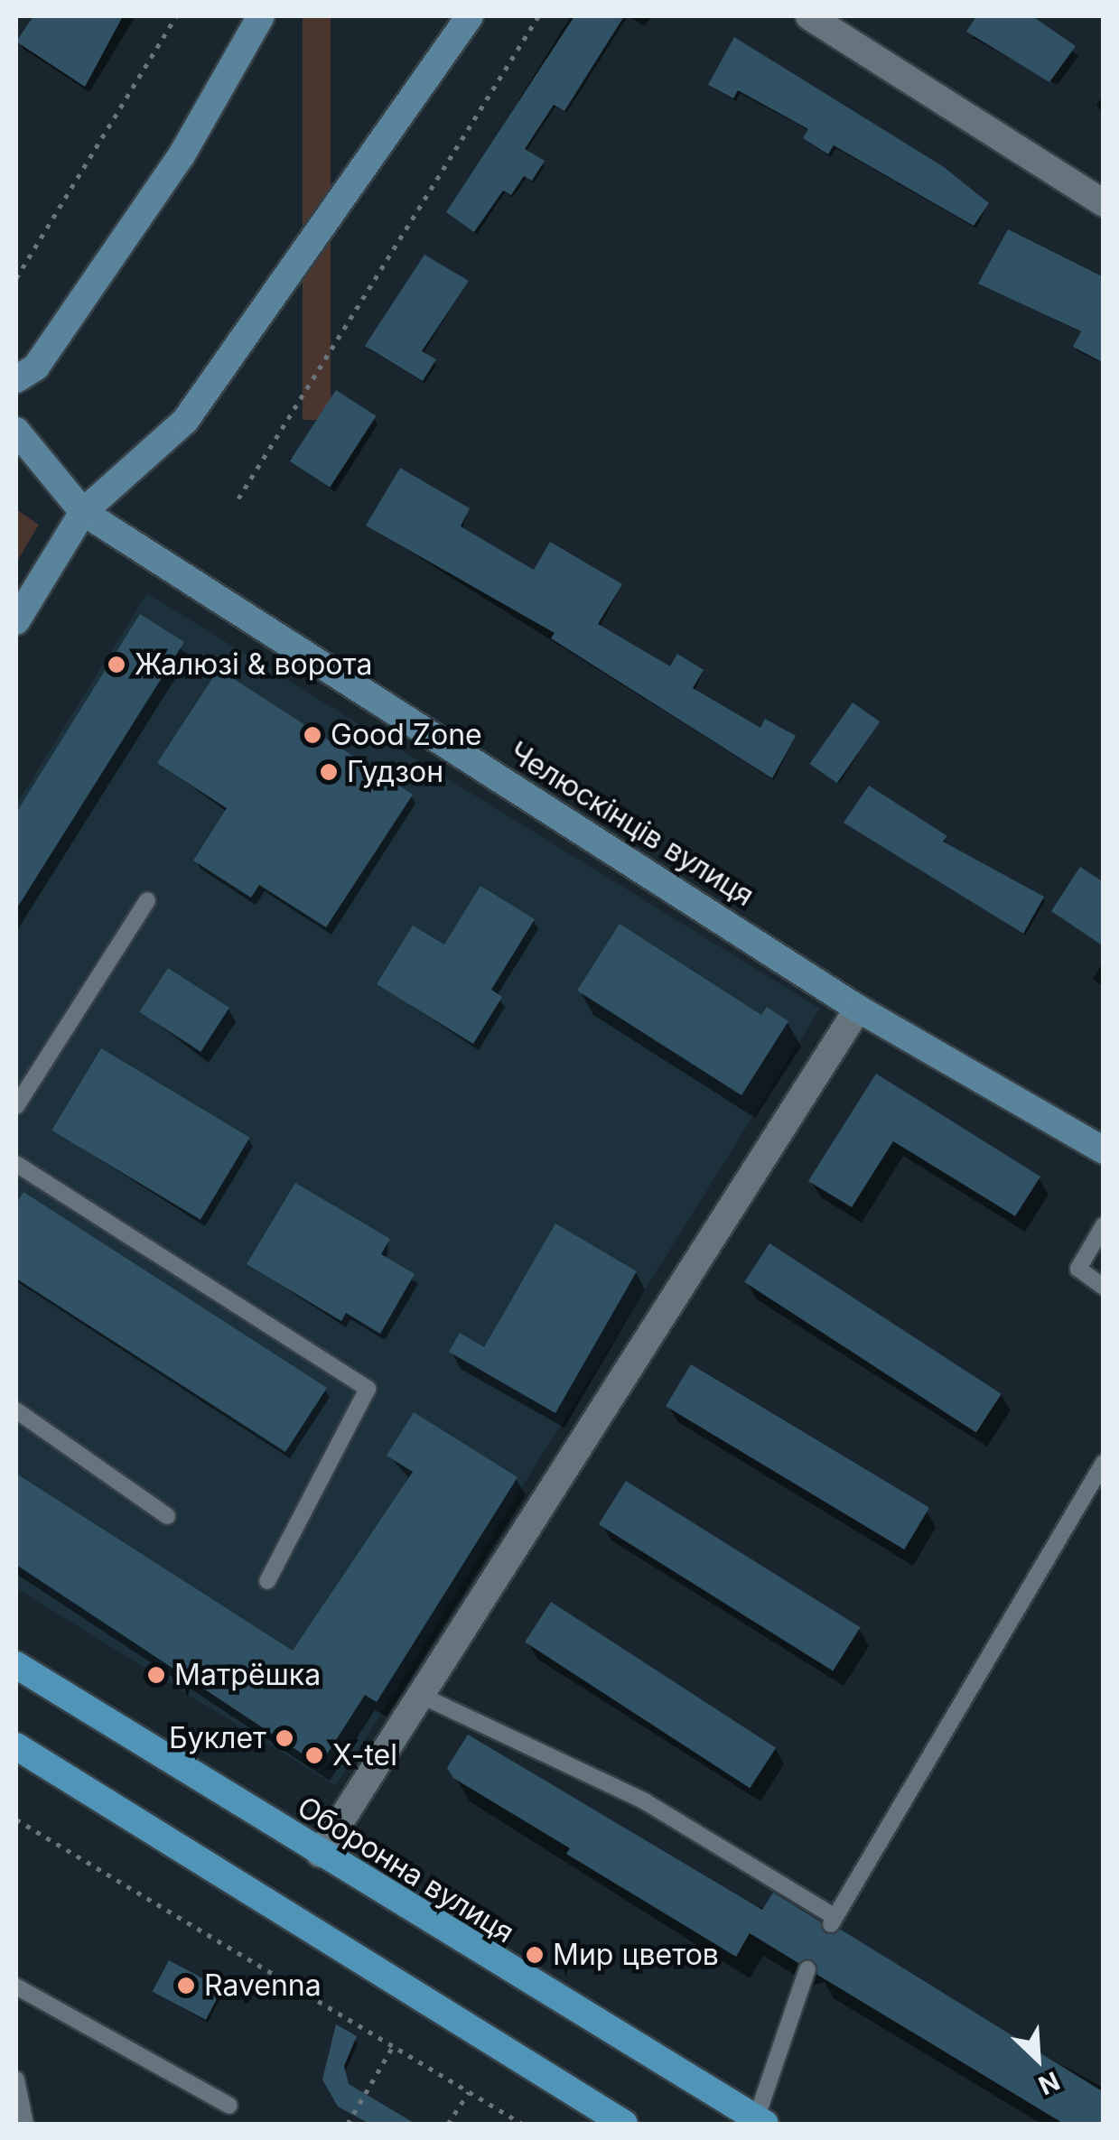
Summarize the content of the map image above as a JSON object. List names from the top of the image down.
{
  "streets": {
    "main road": ["Оборонна вулиця"],
    "street": ["Челюскінців вулиця"]
  },
  "places": [
    "Жалюзі & ворота",
    "Good Zone",
    "Гудзон",
    "Матрёшка",
    "Буклет",
    "X-tel",
    "Мир цветов",
    "Ravenna"
  ],
  "north": "bottom right"
}
